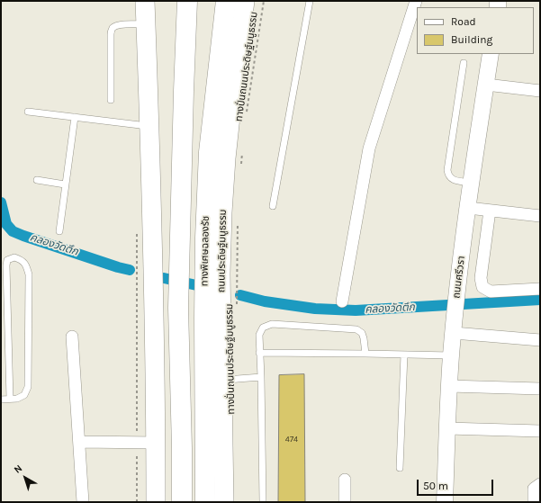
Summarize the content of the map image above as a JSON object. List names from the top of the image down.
{
  "streets": {
    "highway": ["ทางพิเศษฉลองรัช"],
    "main road": ["ถนนประดิษฐ์มนูธรรม"],
    "street": ["ถนนศรีวรา"],
    "path": ["ทางปั่นถนนประดิษฐ์มนูธรรม"]
  },
  "water": ["คลองวัดตึก"],
  "house_numbers": ["474"],
  "legend": ["Road", "Building"],
  "scale_bar": "50 m",
  "north": "top left"
}
